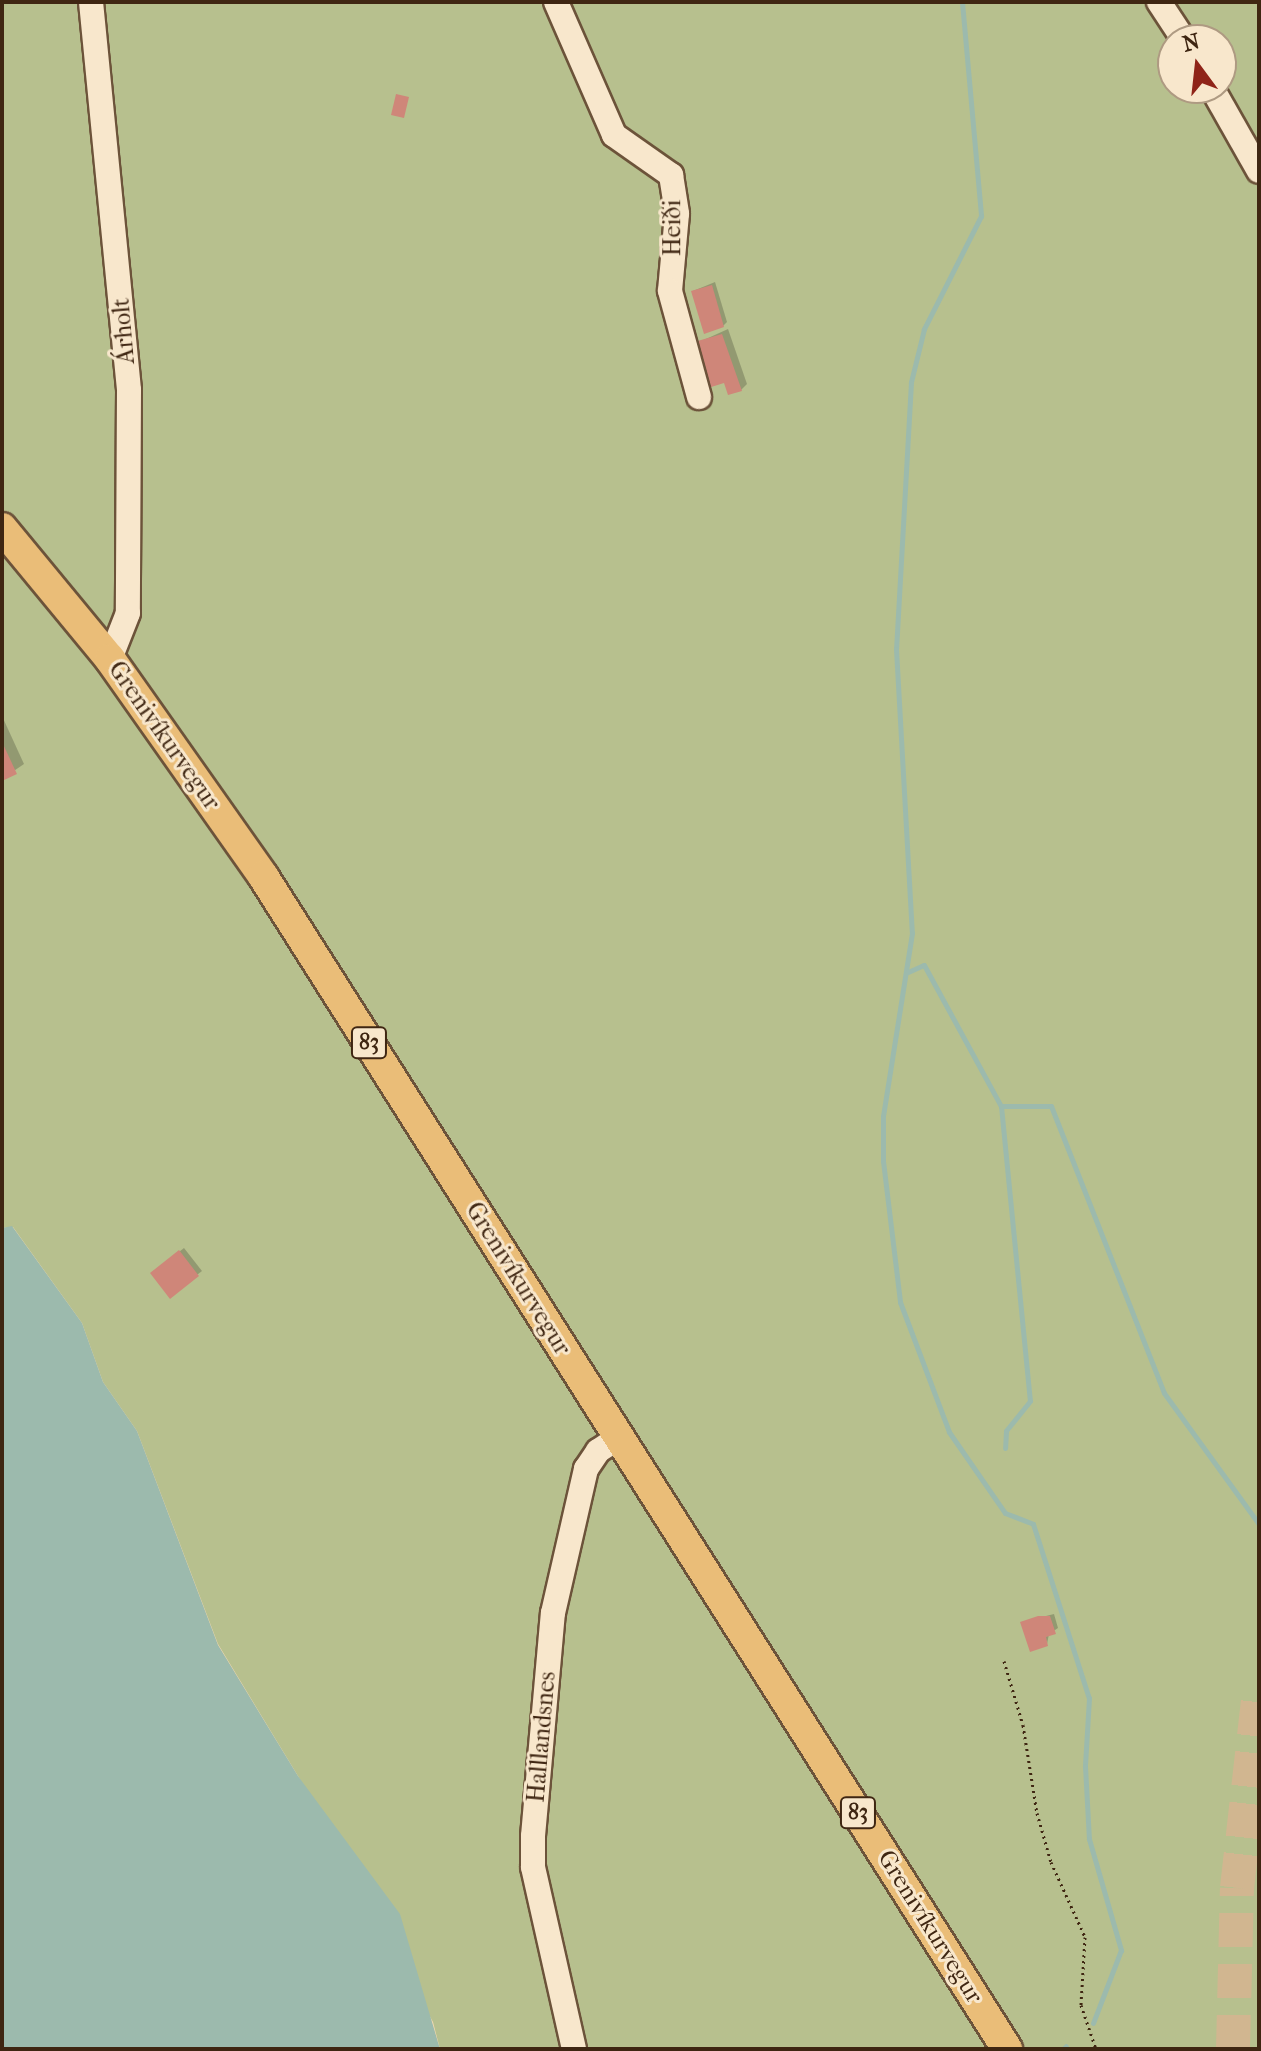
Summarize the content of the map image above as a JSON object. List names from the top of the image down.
{
  "streets": {
    "main road": ["Grenivíkurvegur", "83"],
    "street": ["Heiði", "Árholt", "Halllandsnes"]
  },
  "crossings": [
    ["Árholt", "Grenivíkurvegur"],
    ["Grenivíkurvegur", "Halllandsnes"]
  ],
  "north": "top"
}
